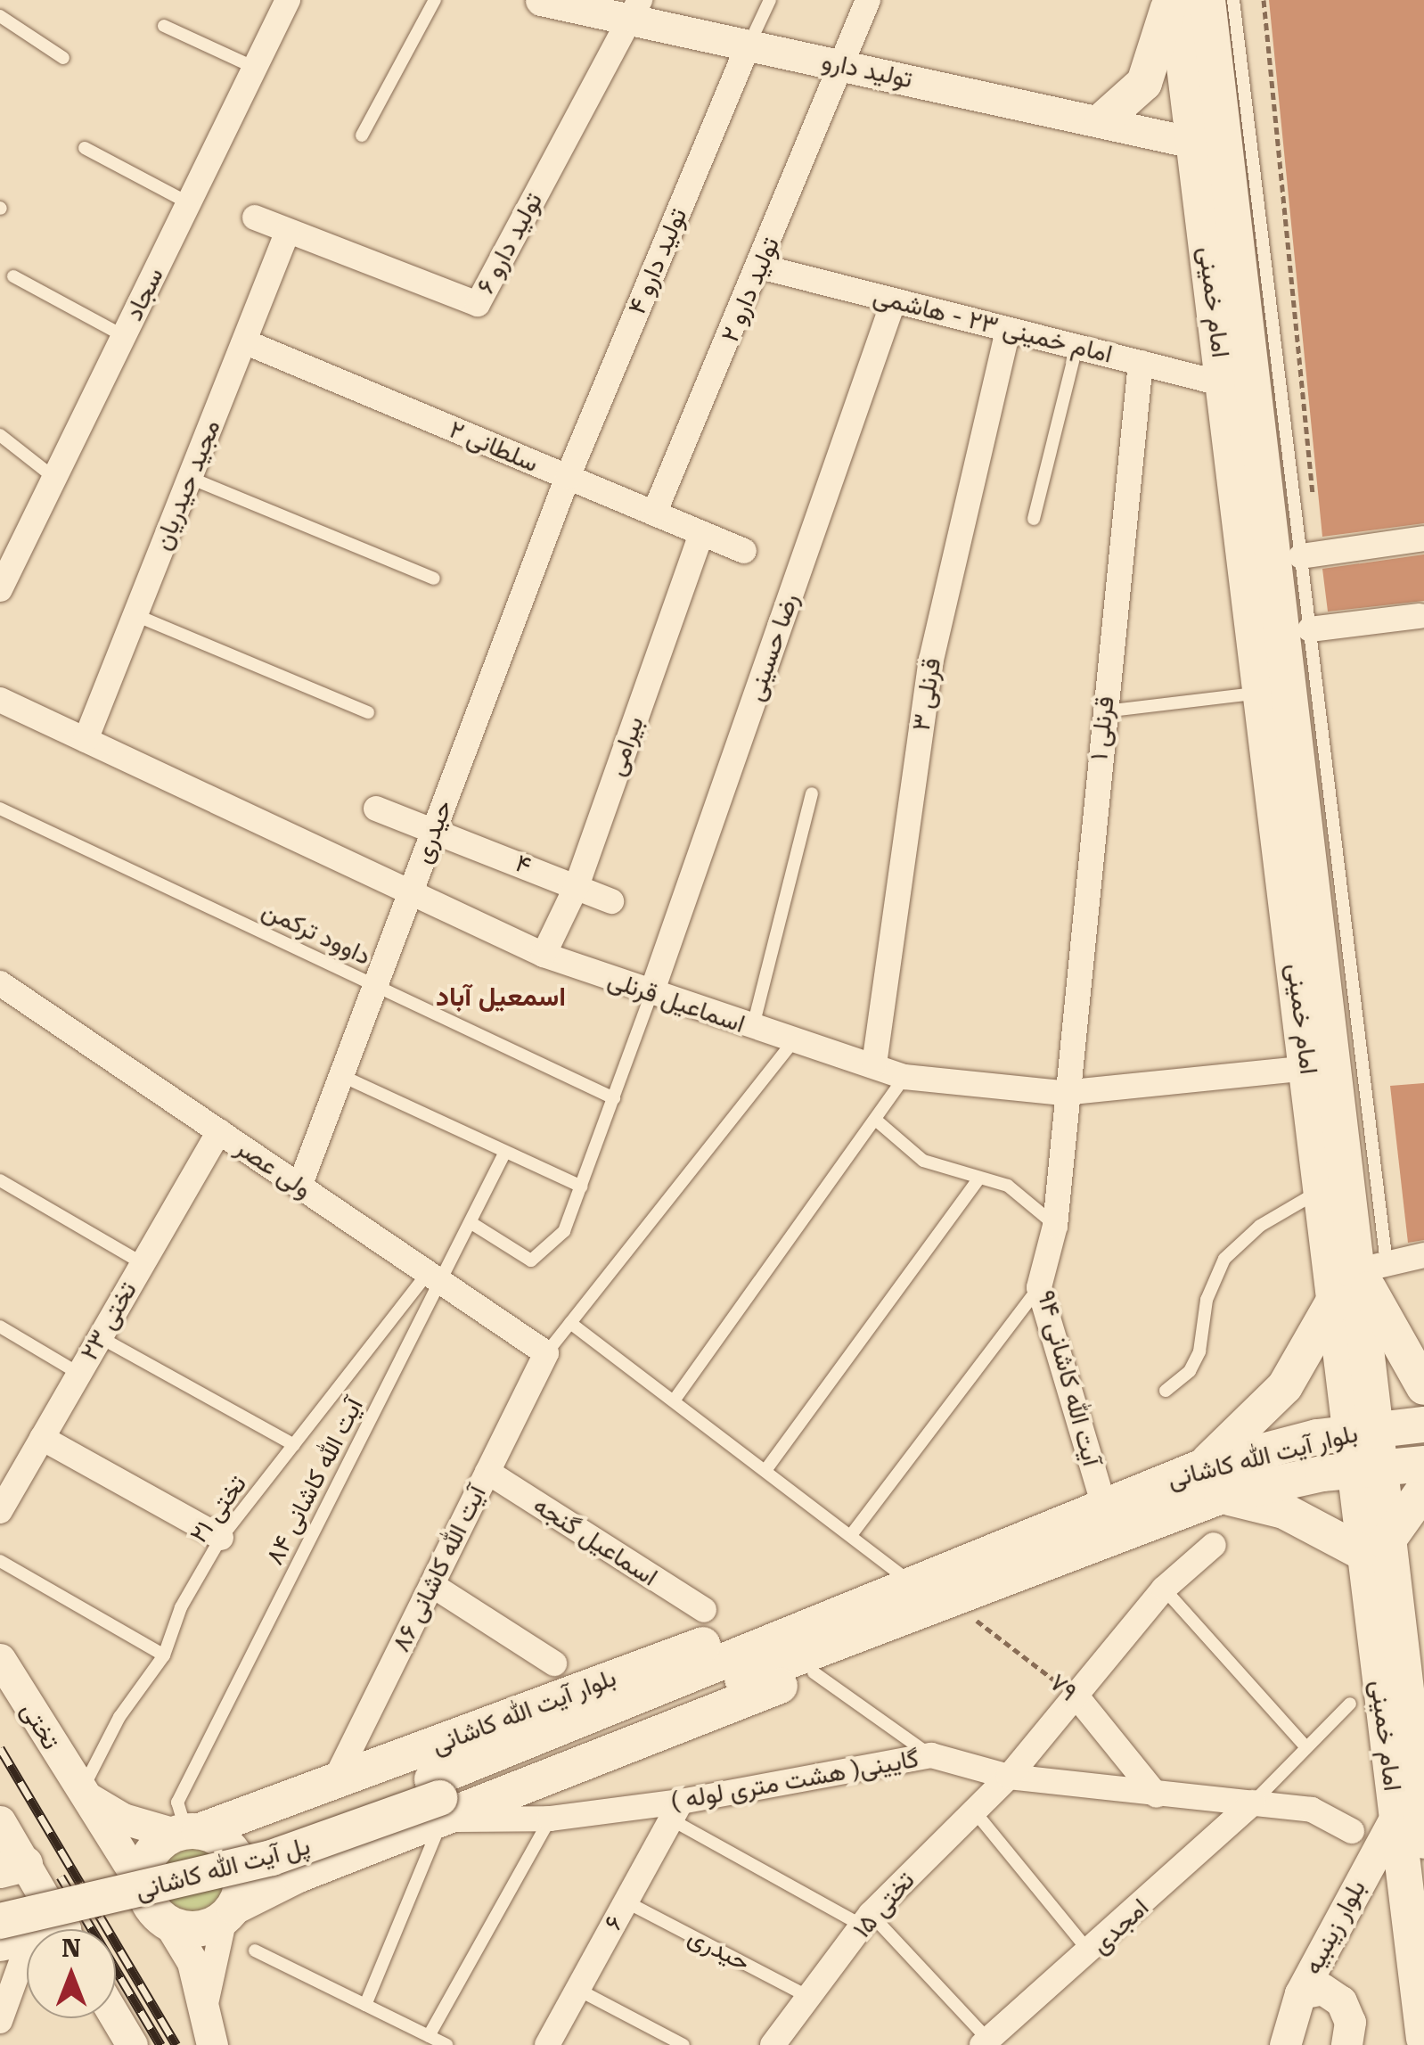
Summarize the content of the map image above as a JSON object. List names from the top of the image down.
{
  "streets": {
    "main road": ["امام خمینی", "بلوار آیت الله کاشانی", "پل آیت الله کاشانی"],
    "street": [
      "تولید دارو",
      "تولید دارو ۶",
      "تولید دارو ۴",
      "تولید دارو ۲",
      "سجاد",
      "امام خمینی ۲۳ - هاشمی",
      "۲ سلطانی",
      "مجید حیدریان",
      "رضا حسینی",
      "قرنلی ۳",
      "قرنلی ۱",
      "بیرامی",
      "حیدری",
      "۴",
      "اسماعیل قرنلی",
      "ولی عصر",
      "تختی ۲۳",
      "آیت الله کاشانی ۹۴",
      "اسماعیل گنجه",
      "آیت الله کاشانی ۸۶",
      "۷۹",
      "تختی",
      "گایینی( هشت متری لوله )",
      "تختی ۱۵",
      "۶",
      "امجدی",
      "بلوار زینبیه"
    ],
    "lane": ["داوود ترکمن", "آیت الله کاشانی ۸۴", "تختی ۲۱"]
  },
  "crossings": [
    ["تولید دارو", "تولید دارو ۶"],
    ["تولید دارو", "تولید دارو ۴"],
    ["تولید دارو", "تولید دارو ۲"],
    ["تولید دارو", "امام خمینی"],
    ["تولید دارو ۶", "مجید حیدریان"],
    ["تولید دارو ۴", "۲ سلطانی"],
    ["تولید دارو ۴", "حیدری"],
    ["تولید دارو ۲", "امام خمینی ۲۳ - هاشمی"],
    ["تولید دارو ۲", "۲ سلطانی"],
    ["امام خمینی", "امام خمینی ۲۳ - هاشمی"],
    ["امام خمینی", "اسماعیل قرنلی"],
    ["امام خمینی", "بلوار آیت الله کاشانی"],
    ["امام خمینی", "بلوار زینبیه"],
    ["امام خمینی ۲۳ - هاشمی", "رضا حسینی"],
    ["امام خمینی ۲۳ - هاشمی", "قرنلی ۳"],
    ["امام خمینی ۲۳ - هاشمی", "قرنلی ۱"],
    ["۲ سلطانی", "مجید حیدریان"],
    ["۲ سلطانی", "بیرامی"],
    ["۲ سلطانی", "حیدری"],
    ["مجید حیدریان", "اسماعیل قرنلی"],
    ["رضا حسینی", "اسماعیل قرنلی"],
    ["قرنلی ۳", "اسماعیل قرنلی"],
    ["قرنلی ۱", "اسماعیل قرنلی"],
    ["قرنلی ۱", "آیت الله کاشانی ۹۴"],
    ["بیرامی", "۴"],
    ["بیرامی", "اسماعیل قرنلی"],
    ["حیدری", "۴"],
    ["حیدری", "داوود ترکمن"],
    ["حیدری", "اسماعیل قرنلی"],
    ["حیدری", "ولی عصر"],
    ["حیدری", "تختی ۱۵"],
    ["حیدری", "۶"],
    ["اسماعیل قرنلی", "آیت الله کاشانی ۹۴"],
    ["ولی عصر", "تختی ۲۳"],
    ["ولی عصر", "آیت الله کاشانی ۸۴"],
    ["ولی عصر", "تختی ۲۱"],
    ["ولی عصر", "آیت الله کاشانی ۸۶"],
    ["آیت الله کاشانی ۹۴", "بلوار آیت الله کاشانی"],
    ["بلوار آیت الله کاشانی", "آیت الله کاشانی ۸۴"],
    ["بلوار آیت الله کاشانی", "آیت الله کاشانی ۸۶"],
    ["بلوار آیت الله کاشانی", "۷۹"],
    ["بلوار آیت الله کاشانی", "تختی"],
    ["بلوار آیت الله کاشانی", "گایینی( هشت متری لوله )"],
    ["بلوار آیت الله کاشانی", "پل آیت الله کاشانی"],
    ["آیت الله کاشانی ۸۴", "تختی ۲۱"],
    ["آیت الله کاشانی ۸۴", "تختی"],
    ["تختی ۲۱", "تختی"],
    ["اسماعیل گنجه", "آیت الله کاشانی ۸۶"],
    ["۷۹", "گایینی( هشت متری لوله )"],
    ["۷۹", "تختی ۱۵"],
    ["گایینی( هشت متری لوله )", "پل آیت الله کاشانی"],
    ["گایینی( هشت متری لوله )", "تختی ۱۵"],
    ["گایینی( هشت متری لوله )", "۶"],
    ["گایینی( هشت متری لوله )", "امجدی"]
  ],
  "districts": ["اسمعیل آباد"],
  "north": "top"
}
